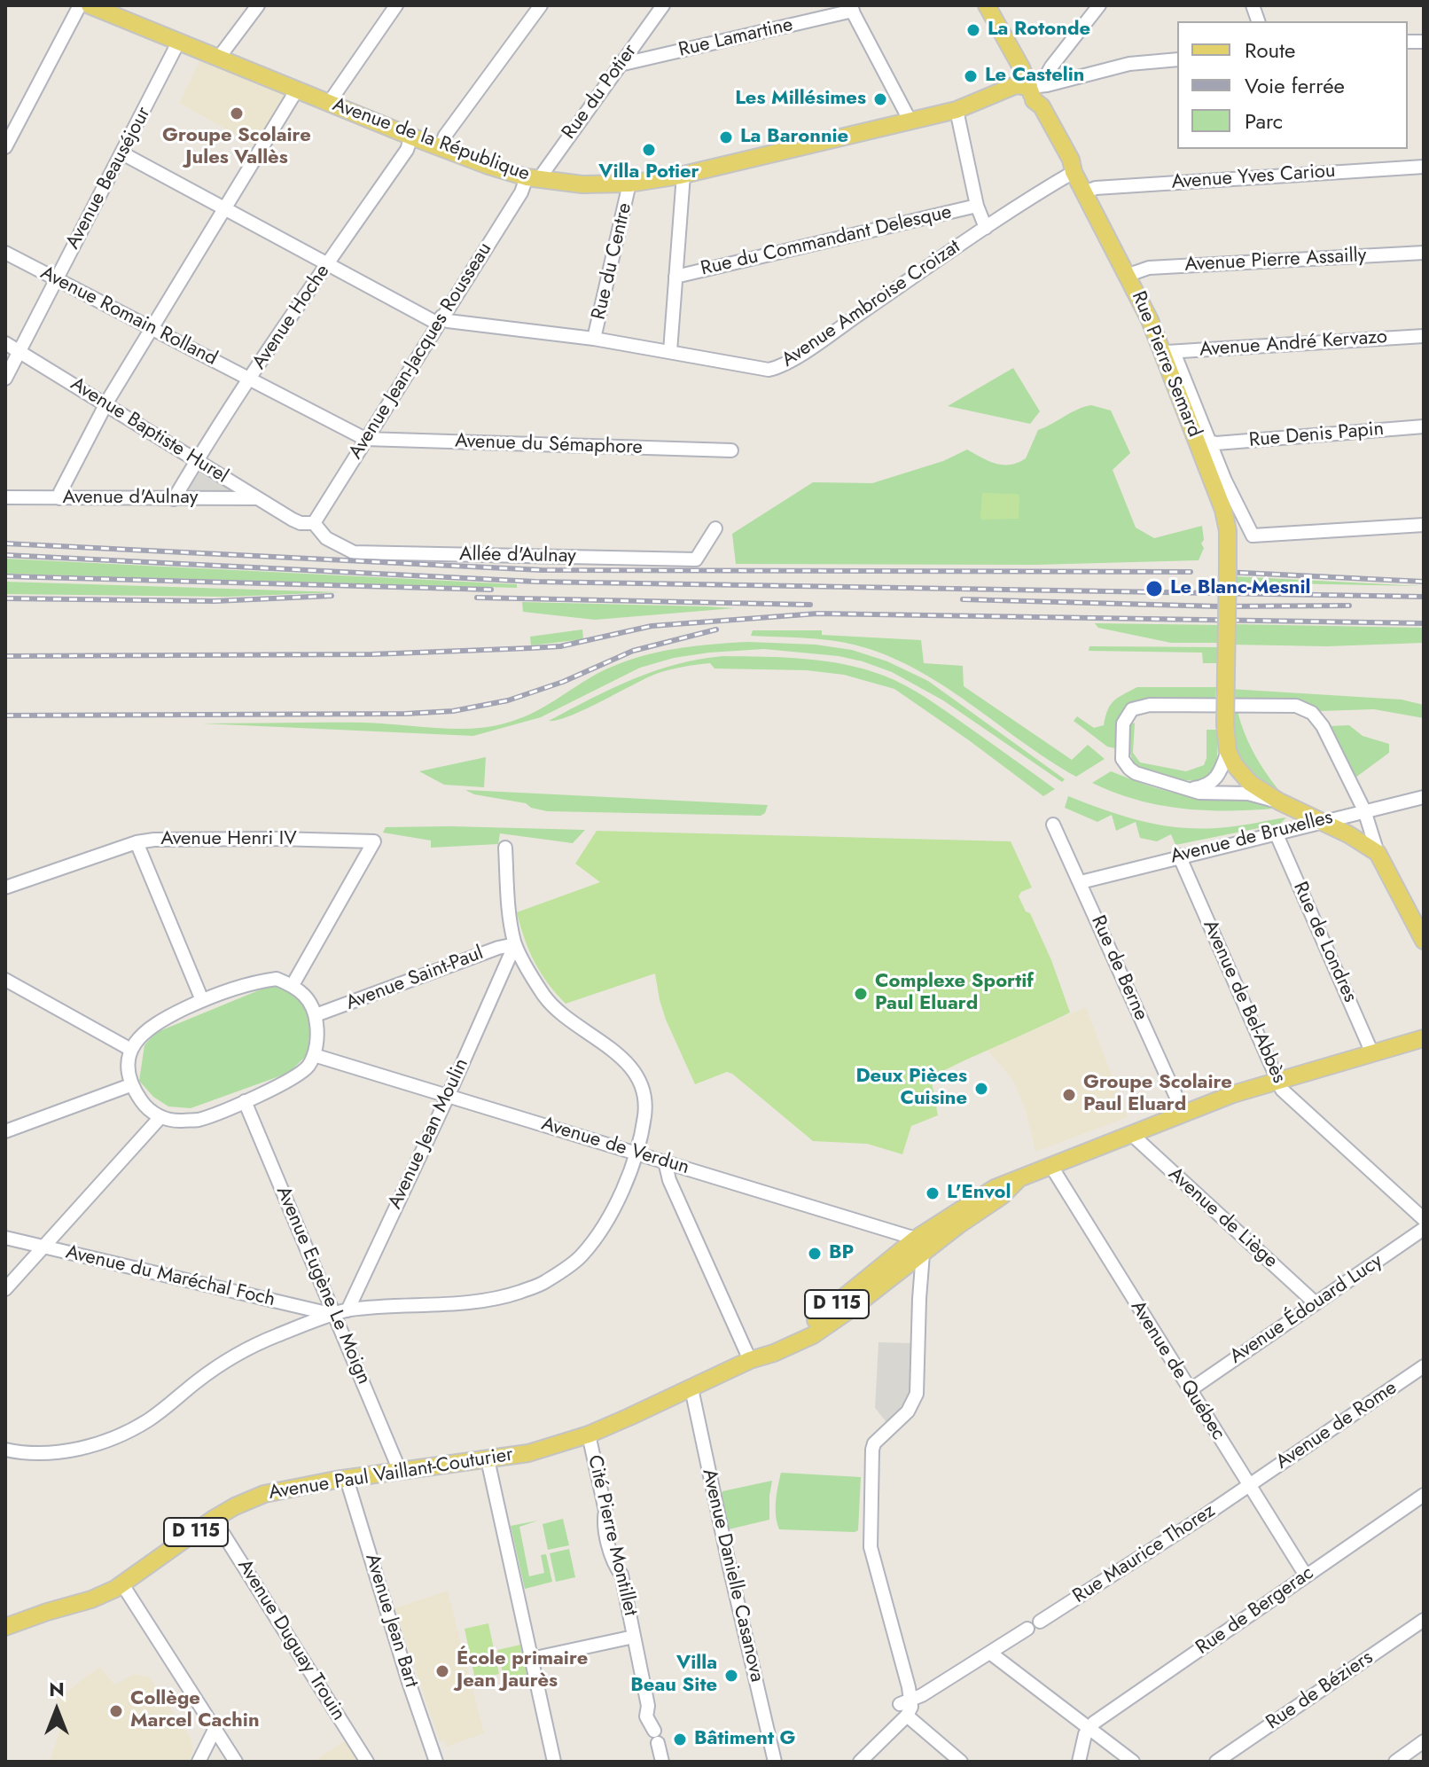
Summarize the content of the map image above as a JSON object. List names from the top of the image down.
{
  "streets": {
    "main road": [
      "Avenue de la République",
      "Rue Pierre Semard",
      "D 115",
      "Avenue Paul Vaillant-Couturier"
    ],
    "street": [
      "Rue Lamartine",
      "Rue du Potier",
      "Avenue Yves Cariou",
      "Avenue Beauséjour",
      "Rue du Commandant Delesque",
      "Avenue Pierre Assailly",
      "Rue du Centre",
      "Avenue Ambroise Croizat",
      "Avenue Romain Rolland",
      "Avenue Hoche",
      "Avenue André Kervazo",
      "Avenue Jean-Jacques Rousseau",
      "Avenue Baptiste Hurel",
      "Rue Denis Papin",
      "Avenue du Sémaphore",
      "Avenue d'Aulnay",
      "Allée d'Aulnay",
      "Avenue de Bruxelles",
      "Avenue Henri IV",
      "Rue de Londres",
      "Rue de Berne",
      "Avenue Saint-Paul",
      "Avenue de Bel-Abbès",
      "Avenue Jean Moulin",
      "Avenue de Verdun",
      "Avenue de Liège",
      "Avenue du Maréchal Foch",
      "Avenue Eugène Le Moign",
      "Avenue Édouard Lucy",
      "Avenue de Québec",
      "Avenue de Rome",
      "Cité Pierre Montillet",
      "Rue Maurice Thorez",
      "Avenue Danielle Casanova",
      "Rue de Bergerac",
      "Avenue Jean Bart",
      "Avenue Duguay Trouin",
      "Rue de Béziers"
    ]
  },
  "crossings": [
    ["Rue Lamartine", "Rue du Potier"],
    ["Rue du Potier", "Avenue de la République"],
    ["Rue du Potier", "Avenue Jean-Jacques Rousseau"],
    ["Avenue de la République", "Avenue Beauséjour"],
    ["Avenue de la République", "Rue du Centre"],
    ["Avenue de la République", "Avenue Hoche"],
    ["Avenue de la République", "Avenue Jean-Jacques Rousseau"],
    ["Avenue de la République", "Rue Pierre Semard"],
    ["Avenue Yves Cariou", "Rue Pierre Semard"],
    ["Avenue Beauséjour", "Avenue Ambroise Croizat"],
    ["Avenue Beauséjour", "Avenue Romain Rolland"],
    ["Avenue Beauséjour", "Avenue Baptiste Hurel"],
    ["Avenue Pierre Assailly", "Rue Pierre Semard"],
    ["Rue du Centre", "Avenue Ambroise Croizat"],
    ["Avenue Ambroise Croizat", "Avenue Hoche"],
    ["Avenue Ambroise Croizat", "Avenue Jean-Jacques Rousseau"],
    ["Avenue Ambroise Croizat", "Rue Pierre Semard"],
    ["Avenue Romain Rolland", "Avenue Hoche"],
    ["Avenue Romain Rolland", "Avenue Jean-Jacques Rousseau"],
    ["Avenue Romain Rolland", "Avenue du Sémaphore"],
    ["Avenue Hoche", "Avenue Baptiste Hurel"],
    ["Avenue Hoche", "Avenue d'Aulnay"],
    ["Avenue André Kervazo", "Rue Pierre Semard"],
    ["Avenue Jean-Jacques Rousseau", "Avenue Baptiste Hurel"],
    ["Avenue Jean-Jacques Rousseau", "Avenue du Sémaphore"],
    ["Avenue Jean-Jacques Rousseau", "Allée d'Aulnay"],
    ["Rue Pierre Semard", "Rue Denis Papin"],
    ["Avenue Baptiste Hurel", "Avenue d'Aulnay"],
    ["Avenue Baptiste Hurel", "Allée d'Aulnay"],
    ["Avenue de Bruxelles", "Rue de Londres"],
    ["Avenue de Bruxelles", "Rue de Berne"],
    ["Avenue de Bruxelles", "Avenue de Bel-Abbès"],
    ["Avenue Henri IV", "Avenue Saint-Paul"],
    ["Avenue Henri IV", "Avenue de Verdun"],
    ["Avenue Henri IV", "Avenue Eugène Le Moign"],
    ["Rue de Londres", "Avenue Paul Vaillant-Couturier"],
    ["Rue de Berne", "Avenue Paul Vaillant-Couturier"],
    ["Avenue Saint-Paul", "Avenue Jean Moulin"],
    ["Avenue Saint-Paul", "Avenue de Verdun"],
    ["Avenue Saint-Paul", "Avenue Eugène Le Moign"],
    ["Avenue de Bel-Abbès", "Avenue Paul Vaillant-Couturier"],
    ["Avenue Jean Moulin", "Avenue de Verdun"],
    ["Avenue de Verdun", "Avenue Eugène Le Moign"],
    ["Avenue de Verdun", "Avenue Paul Vaillant-Couturier"],
    ["Avenue de Liège", "Avenue Édouard Lucy"],
    ["Avenue de Liège", "Avenue Paul Vaillant-Couturier"],
    ["Avenue Eugène Le Moign", "Avenue Paul Vaillant-Couturier"],
    ["Avenue Édouard Lucy", "Avenue de Québec"],
    ["Avenue de Québec", "Avenue de Rome"],
    ["Avenue de Québec", "Avenue Paul Vaillant-Couturier"],
    ["Avenue de Québec", "Rue Maurice Thorez"],
    ["Avenue de Québec", "Rue de Bergerac"],
    ["Avenue de Rome", "Rue Maurice Thorez"],
    ["Avenue Paul Vaillant-Couturier", "Cité Pierre Montillet"],
    ["Avenue Paul Vaillant-Couturier", "Avenue Danielle Casanova"],
    ["Avenue Paul Vaillant-Couturier", "Avenue Jean Bart"],
    ["Avenue Paul Vaillant-Couturier", "Avenue Duguay Trouin"]
  ],
  "places": [
    "La Rotonde",
    "Le Castelin",
    "Les Millésimes",
    "Groupe Scolaire Jules Vallès",
    "La Baronnie",
    "Villa Potier",
    "Le Blanc-Mesnil",
    "Complexe Sportif Paul Eluard",
    "Deux Pièces Cuisine",
    "Groupe Scolaire Paul Eluard",
    "L'Envol",
    "BP",
    "École primaire Jean Jaurès",
    "Villa Beau Site",
    "Collège Marcel Cachin",
    "Bâtiment G"
  ],
  "legend": ["Route", "Voie ferrée", "Parc"],
  "north": "top"
}
